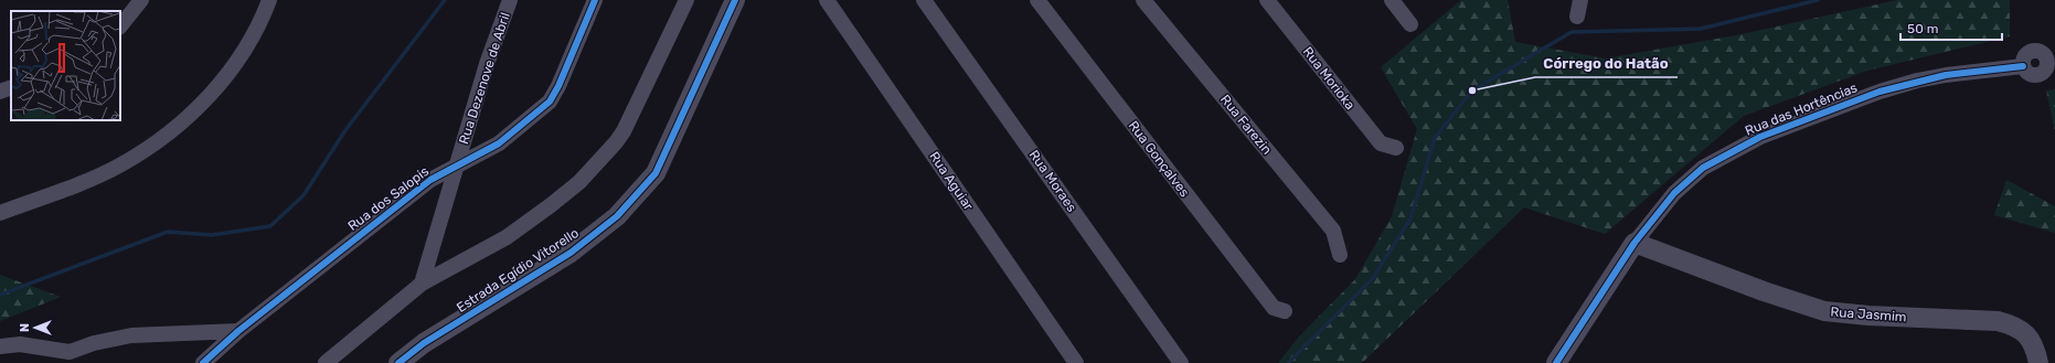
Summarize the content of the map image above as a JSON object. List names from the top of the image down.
{
  "streets": {
    "street": [
      "Rua Dezenove de Abril",
      "Rua Morioka",
      "Rua das Hortências",
      "Rua Farezin",
      "Rua Gonçalves",
      "Rua Aguiar",
      "Rua Moraes",
      "Rua dos Salopis",
      "Estrada Egídio Vitorello",
      "Rua Jasmim"
    ]
  },
  "crossings": [
    ["Rua Dezenove de Abril", "Rua dos Salopis"],
    ["Rua das Hortências", "Rua Jasmim"]
  ],
  "places": ["Córrego do Hatão"],
  "scale_bar": "50 m",
  "north": "left"
}
